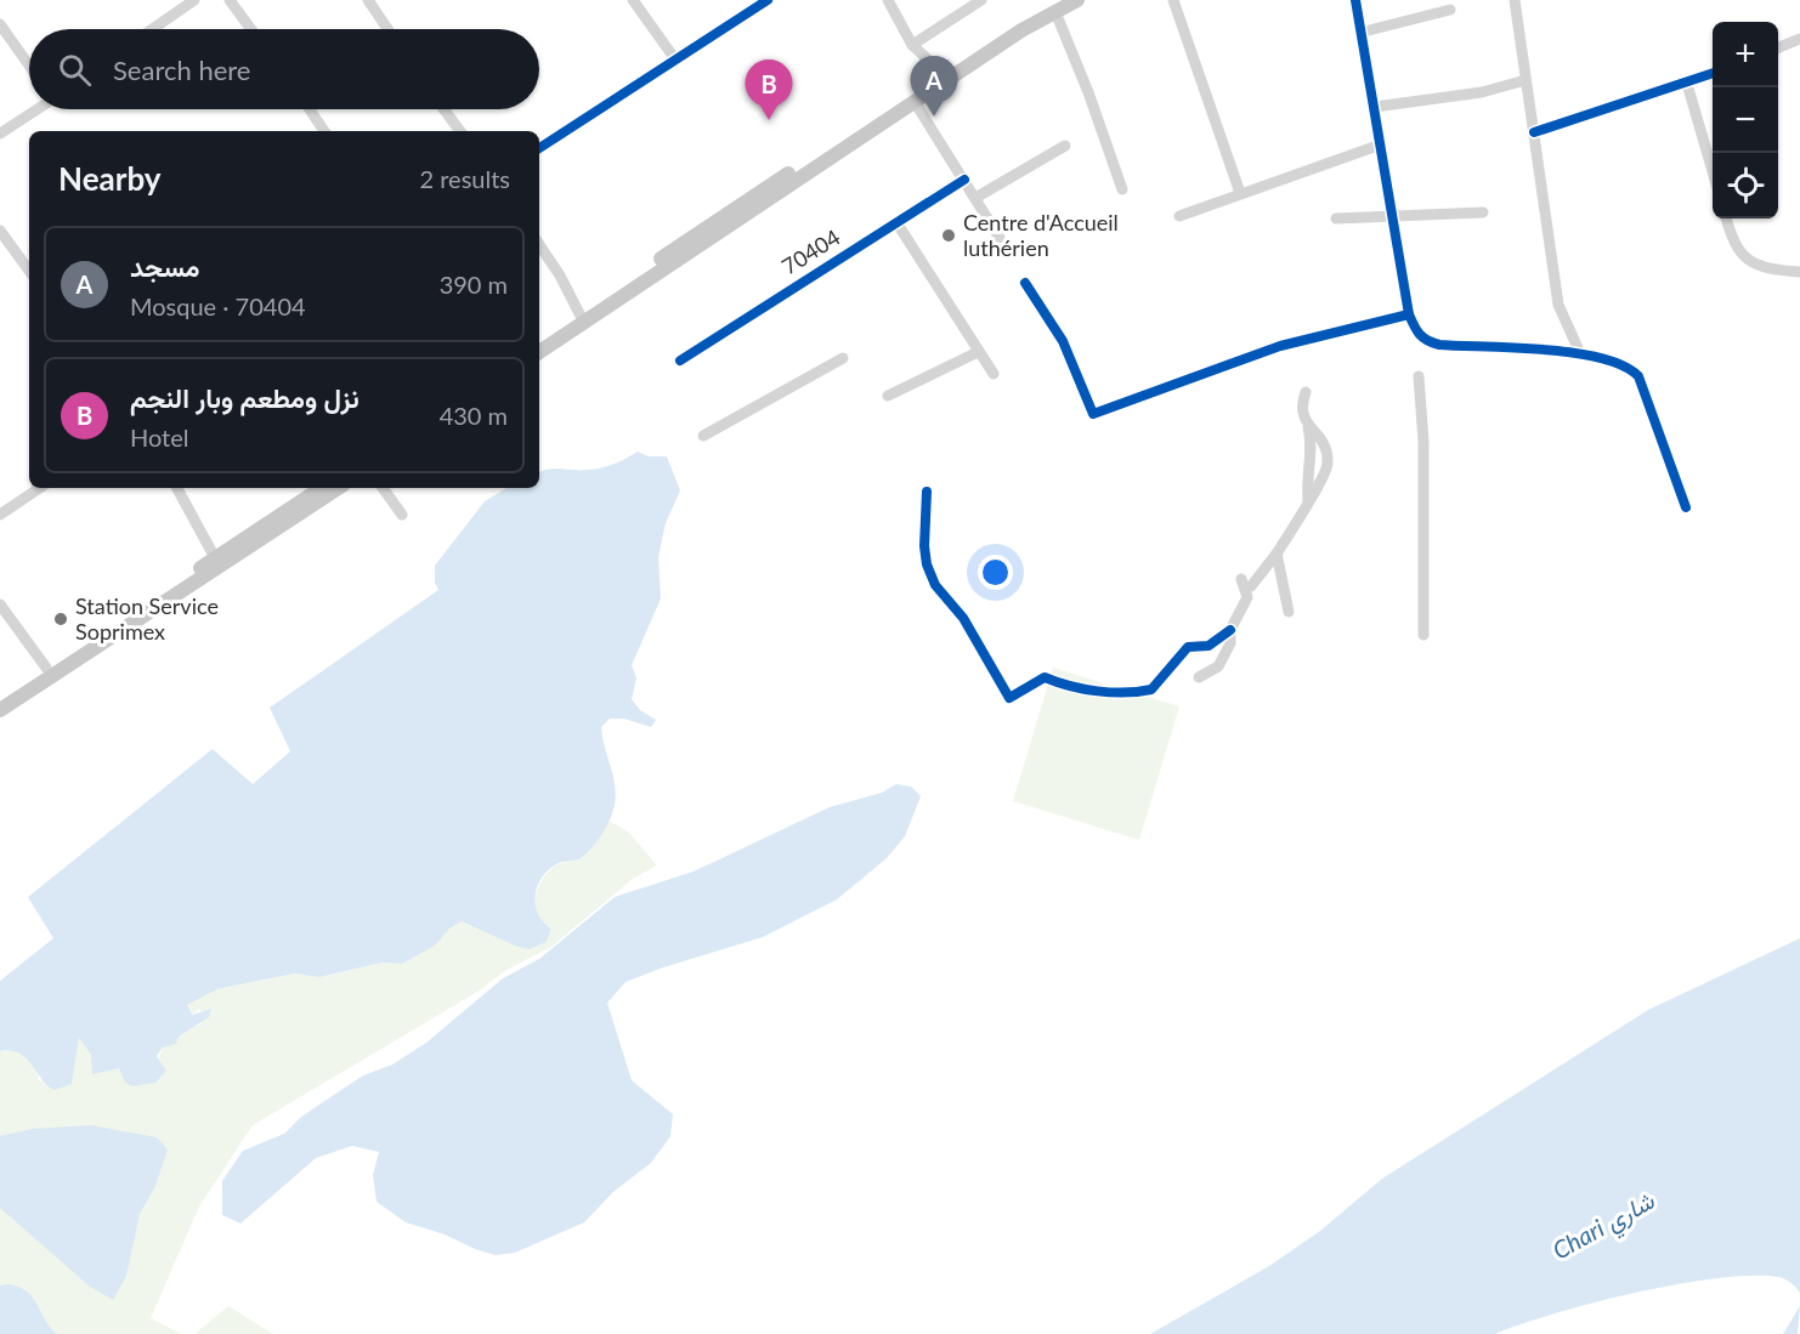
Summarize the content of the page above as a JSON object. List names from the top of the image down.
{
  "streets": {
    "street": ["70404"]
  },
  "water": ["Chari شاري"],
  "places": ["Centre d'Accueil luthérien", "Station Service Soprimex"],
  "page": {
    "map_buttons": ["+", "−"],
    "search": "Search here",
    "pins": ["A", "B"],
    "heading": ["Nearby", "2 results"],
    "list": [
      {
        "mark": "A",
        "name": "مسجد",
        "note": "Mosque · 70404",
        "value": "390 m"
      },
      {
        "mark": "B",
        "name": "نزل ومطعم وبار النجم",
        "note": "Hotel",
        "value": "430 m"
      }
    ]
  }
}
